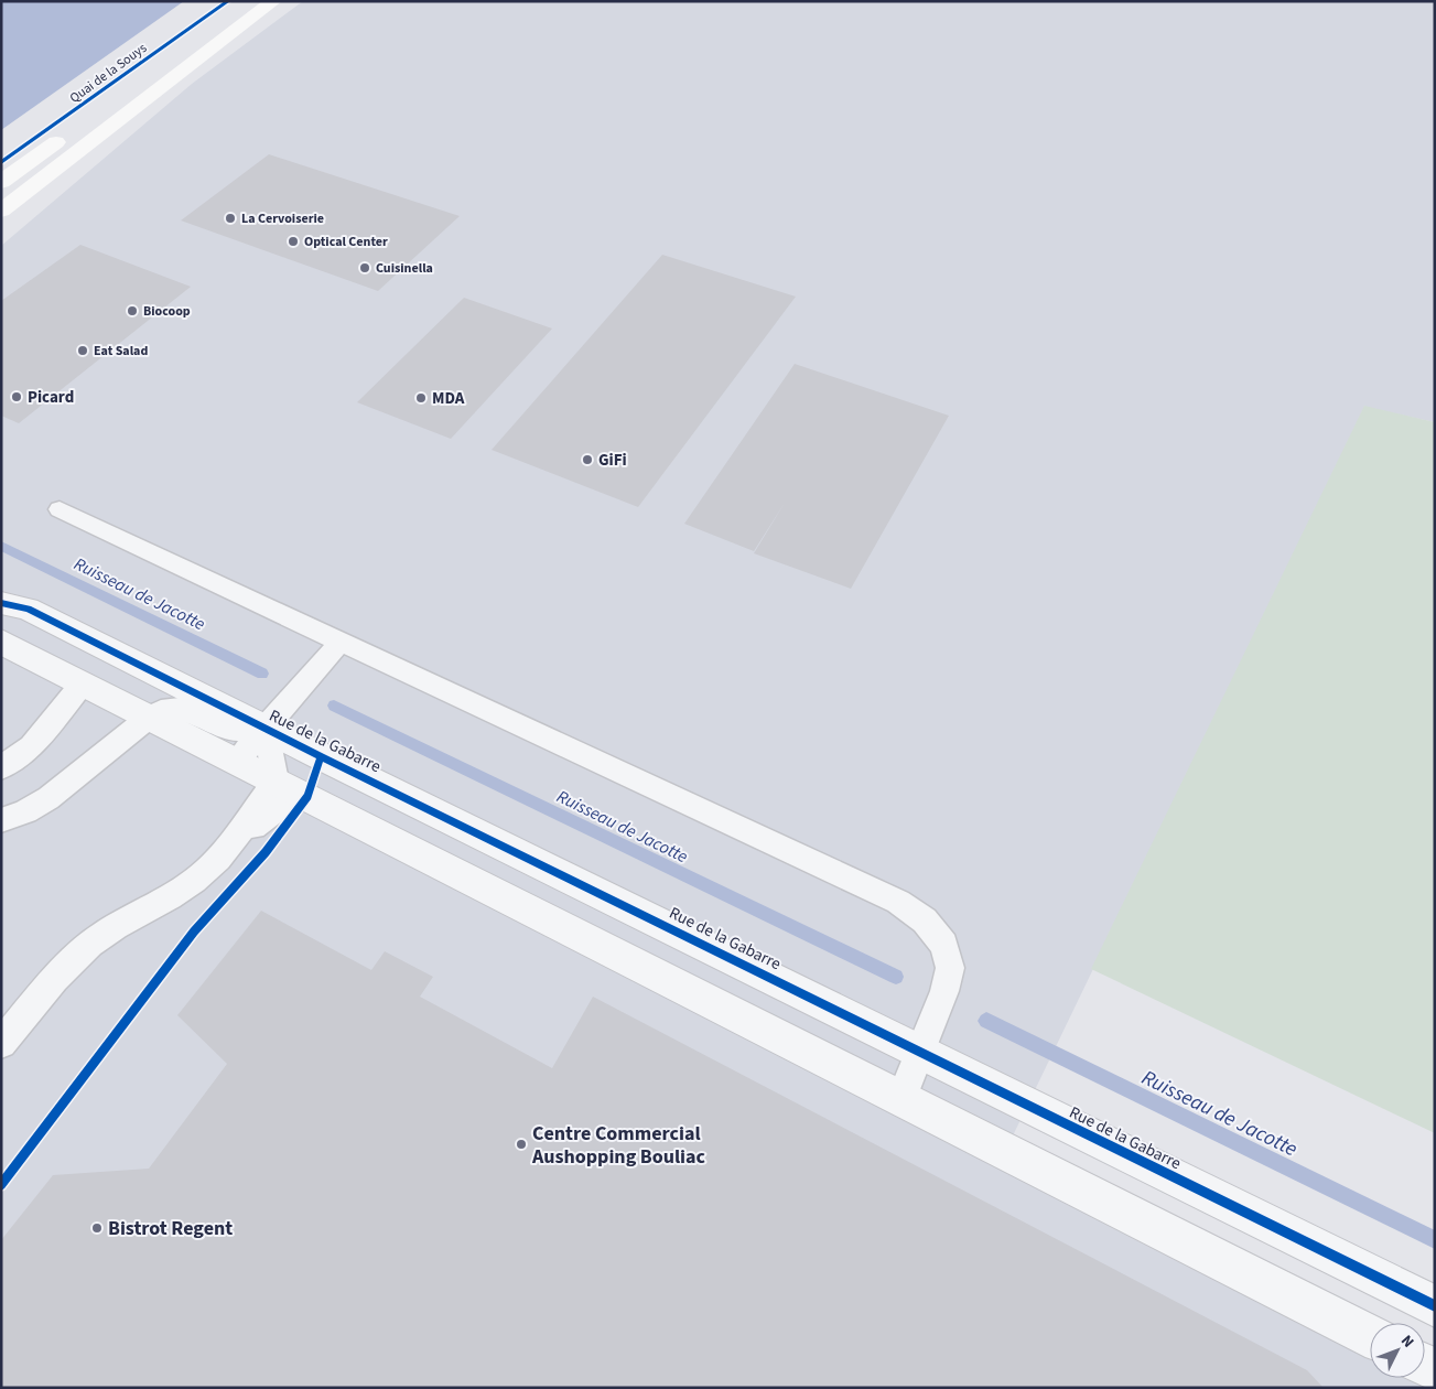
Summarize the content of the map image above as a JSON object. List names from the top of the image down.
{
  "streets": {
    "main road": ["Quai de la Souys"],
    "street": ["Rue de la Gabarre"]
  },
  "water": ["Ruisseau de Jacotte"],
  "places": [
    "La Cervoiserie",
    "Optical Center",
    "Cuisinella",
    "Biocoop",
    "Eat Salad",
    "Picard",
    "MDA",
    "GiFi",
    "Centre Commercial Aushopping Bouliac",
    "Bistrot Regent"
  ],
  "north": "top right"
}
